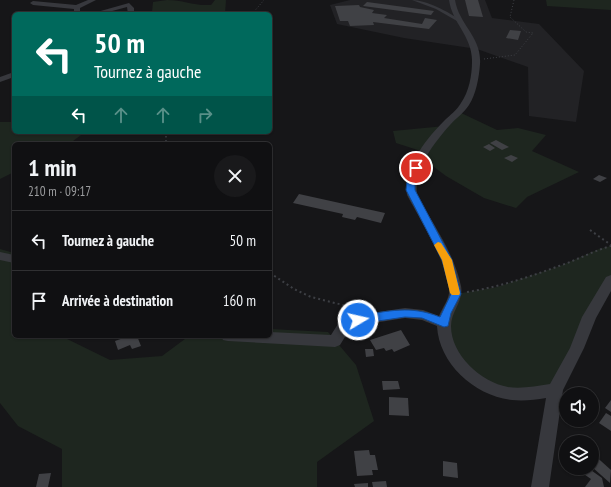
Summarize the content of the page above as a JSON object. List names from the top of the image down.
{
  "page": {
    "turn": ["50 m", "Tournez à gauche"],
    "heading": ["1 min", "210 m · 09:17"],
    "list": [
      {
        "name": "Tournez à gauche",
        "value": "50 m"
      },
      {
        "name": "Arrivée à destination",
        "value": "160 m"
      }
    ]
  }
}
